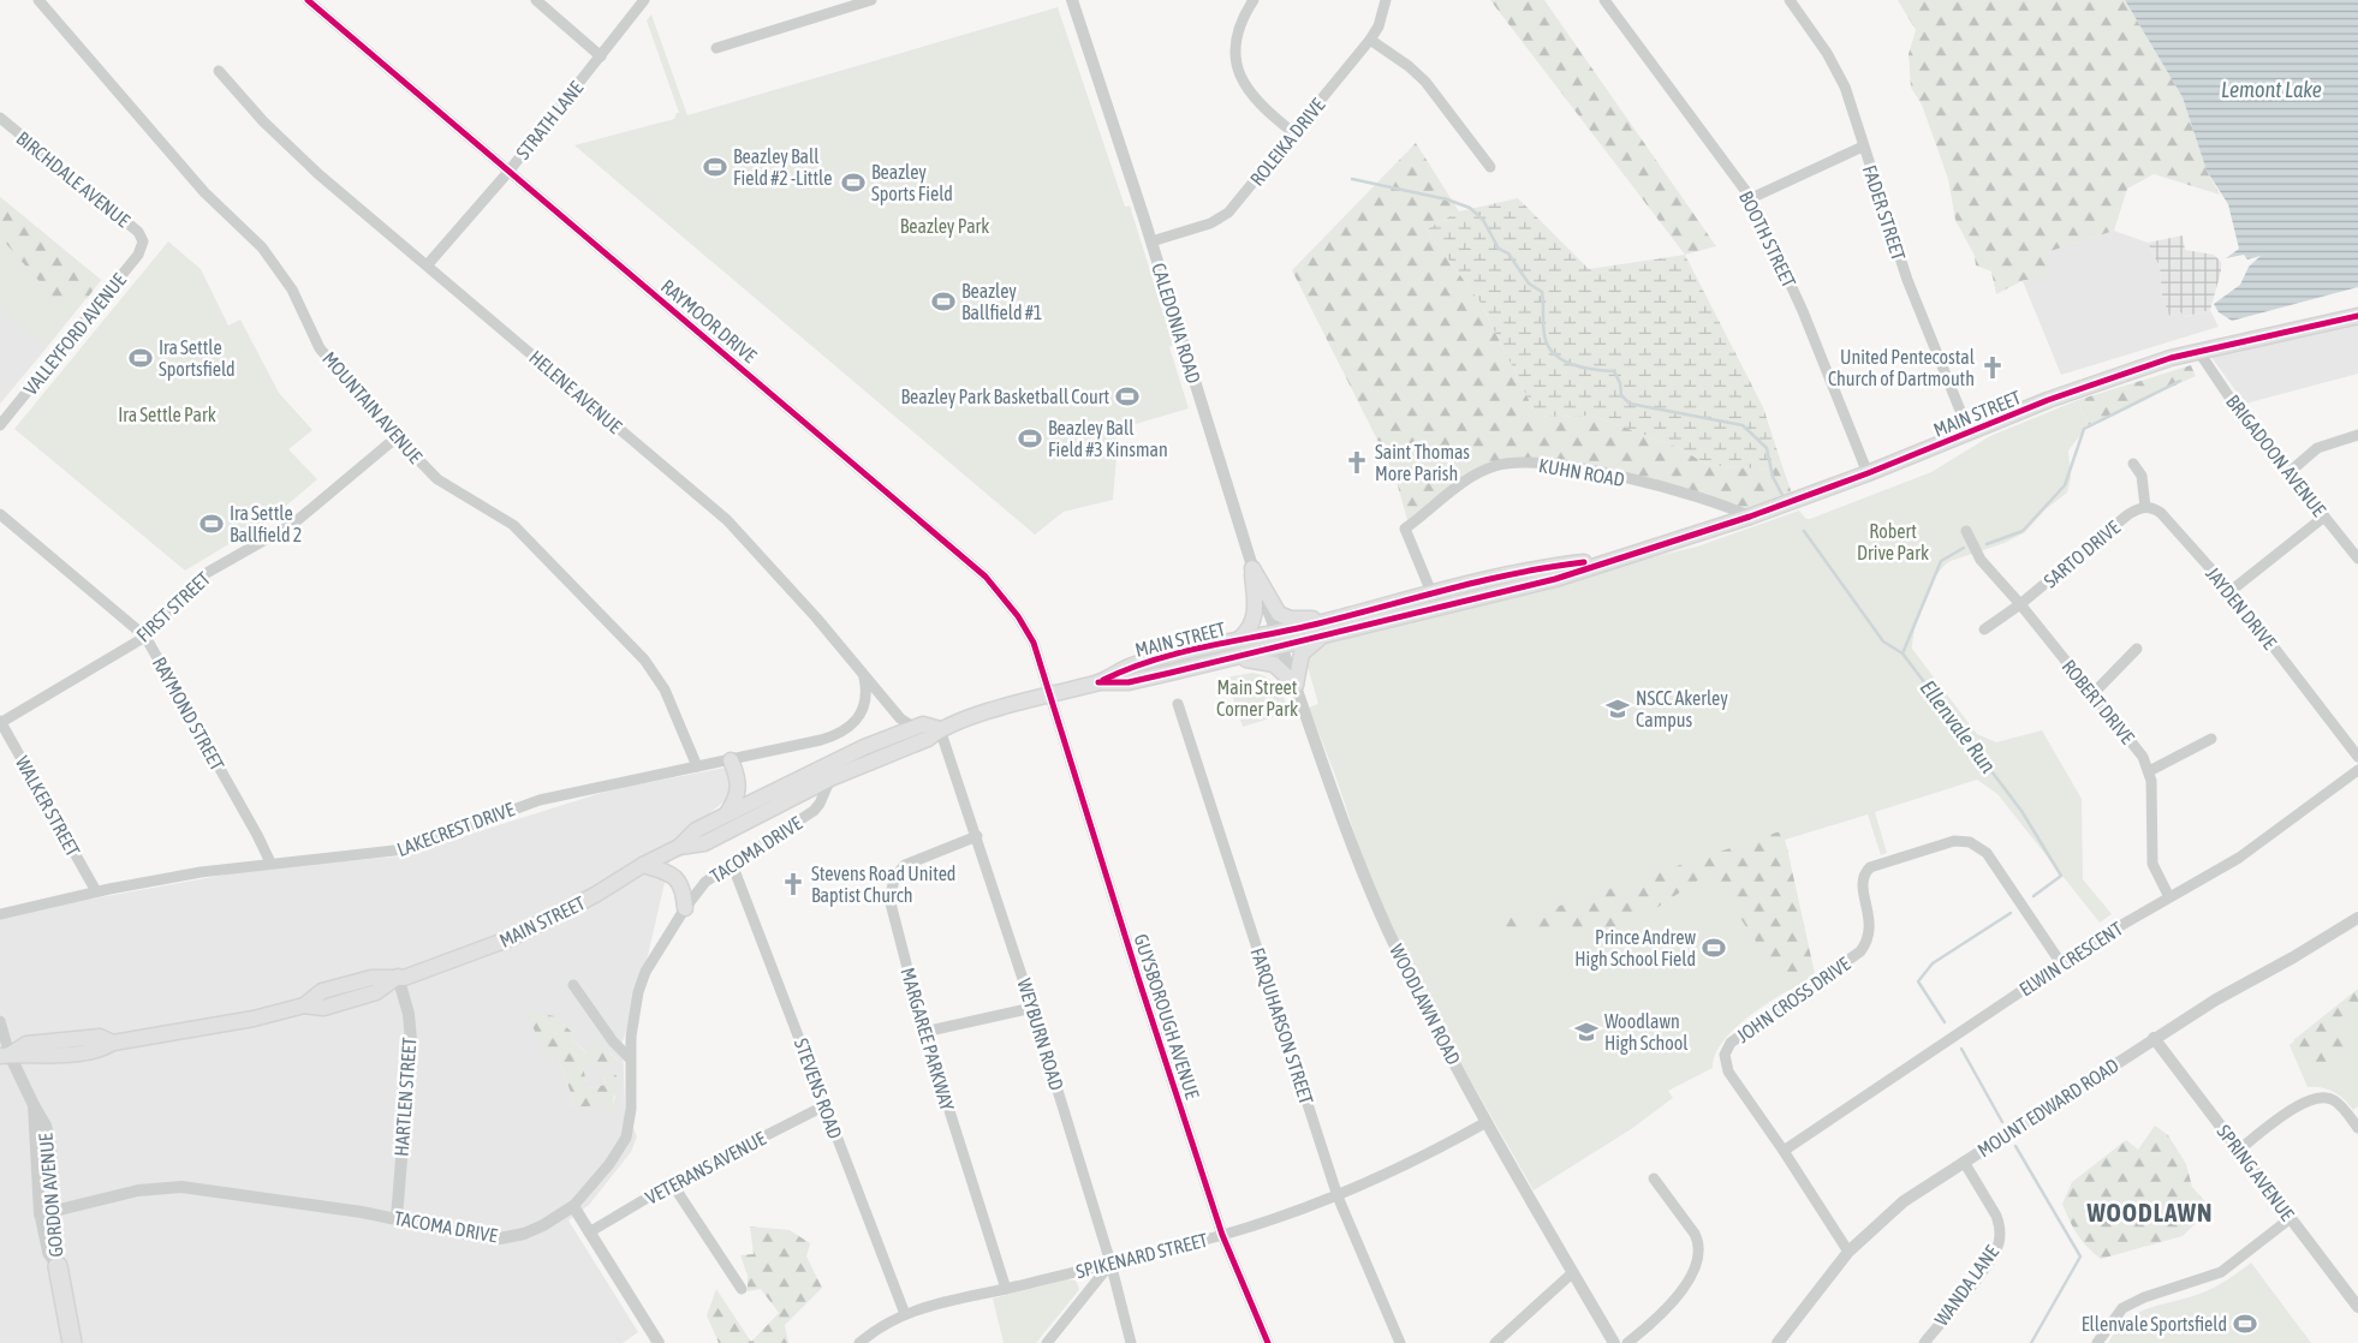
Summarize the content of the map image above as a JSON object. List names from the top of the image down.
{
  "streets": {
    "main road": ["MAIN STREET"],
    "street": [
      "STRATH LANE",
      "ROLEIKA DRIVE",
      "BIRCHDALE AVENUE",
      "FADER STREET",
      "BOOTH STREET",
      "RAYMOOR DRIVE",
      "CALEDONIA ROAD",
      "VALLEYFORD AVENUE",
      "HELENE AVENUE",
      "MOUNTAIN AVENUE",
      "BRIGADOON AVENUE",
      "KUHN ROAD",
      "SARTO DRIVE",
      "FIRST STREET",
      "JAYDEN DRIVE",
      "ROBERT DRIVE",
      "RAYMOND STREET",
      "WALKER STREET",
      "LAKECREST DRIVE",
      "TACOMA DRIVE",
      "ELWIN CRESCENT",
      "JOHN CROSS DRIVE",
      "WOODLAWN ROAD",
      "GUYSBOROUGH AVENUE",
      "FARQUHARSON STREET",
      "WEYBURN ROAD",
      "MARGAREE PARKWAY",
      "STEVENS ROAD",
      "HARTLEN STREET",
      "MOUNT EDWARD ROAD",
      "VETERANS AVENUE",
      "SPRING AVENUE",
      "GORDON AVENUE",
      "SPIKENARD STREET",
      "WANDA LANE"
    ]
  },
  "crossings": [
    ["STRATH LANE", "RAYMOOR DRIVE"],
    ["STRATH LANE", "HELENE AVENUE"],
    ["ROLEIKA DRIVE", "CALEDONIA ROAD"],
    ["BIRCHDALE AVENUE", "VALLEYFORD AVENUE"],
    ["FADER STREET", "MAIN STREET"],
    ["BOOTH STREET", "MAIN STREET"],
    ["RAYMOOR DRIVE", "MAIN STREET"],
    ["RAYMOOR DRIVE", "GUYSBOROUGH AVENUE"],
    ["CALEDONIA ROAD", "MAIN STREET"],
    ["CALEDONIA ROAD", "WOODLAWN ROAD"],
    ["HELENE AVENUE", "MAIN STREET"],
    ["HELENE AVENUE", "LAKECREST DRIVE"],
    ["MOUNTAIN AVENUE", "FIRST STREET"],
    ["MOUNTAIN AVENUE", "LAKECREST DRIVE"],
    ["MAIN STREET", "BRIGADOON AVENUE"],
    ["MAIN STREET", "KUHN ROAD"],
    ["MAIN STREET", "TACOMA DRIVE"],
    ["MAIN STREET", "WOODLAWN ROAD"],
    ["MAIN STREET", "GUYSBOROUGH AVENUE"],
    ["MAIN STREET", "WEYBURN ROAD"],
    ["MAIN STREET", "HARTLEN STREET"],
    ["MAIN STREET", "GORDON AVENUE"],
    ["SARTO DRIVE", "JAYDEN DRIVE"],
    ["SARTO DRIVE", "ROBERT DRIVE"],
    ["FIRST STREET", "RAYMOND STREET"],
    ["FIRST STREET", "WALKER STREET"],
    ["ROBERT DRIVE", "ELWIN CRESCENT"],
    ["RAYMOND STREET", "LAKECREST DRIVE"],
    ["WALKER STREET", "LAKECREST DRIVE"],
    ["TACOMA DRIVE", "STEVENS ROAD"],
    ["TACOMA DRIVE", "HARTLEN STREET"],
    ["TACOMA DRIVE", "GORDON AVENUE"],
    ["ELWIN CRESCENT", "JOHN CROSS DRIVE"],
    ["JOHN CROSS DRIVE", "MOUNT EDWARD ROAD"],
    ["WOODLAWN ROAD", "SPIKENARD STREET"],
    ["GUYSBOROUGH AVENUE", "SPIKENARD STREET"],
    ["FARQUHARSON STREET", "SPIKENARD STREET"],
    ["WEYBURN ROAD", "MARGAREE PARKWAY"],
    ["WEYBURN ROAD", "SPIKENARD STREET"],
    ["MARGAREE PARKWAY", "SPIKENARD STREET"],
    ["STEVENS ROAD", "VETERANS AVENUE"],
    ["STEVENS ROAD", "SPIKENARD STREET"],
    ["MOUNT EDWARD ROAD", "SPRING AVENUE"],
    ["MOUNT EDWARD ROAD", "WANDA LANE"]
  ],
  "districts": ["WOODLAWN"],
  "water": ["Lemont Lake", "Ellenvale Run"],
  "parks": [
    "Beazley Park",
    "Ira Settle Park",
    "Robert Drive Park",
    "Main Street Corner Park"
  ],
  "places": {
    "sports": [
      "Beazley Ball Field #2 -Little",
      "Beazley Sports Field",
      "Beazley Ballfield #1",
      "Ira Settle Sportsfield",
      "Beazley Park Basketball Court",
      "Beazley Ball Field #3 Kinsman",
      "Ira Settle Ballfield 2",
      "Prince Andrew High School Field",
      "Ellenvale Sportsfield"
    ],
    "church": ["United Pentecostal Church of Dartmouth", "Saint Thomas More Parish", "Stevens Road United Baptist Church"],
    "school or university": ["NSCC Akerley Campus", "Woodlawn High School"]
  }
}
